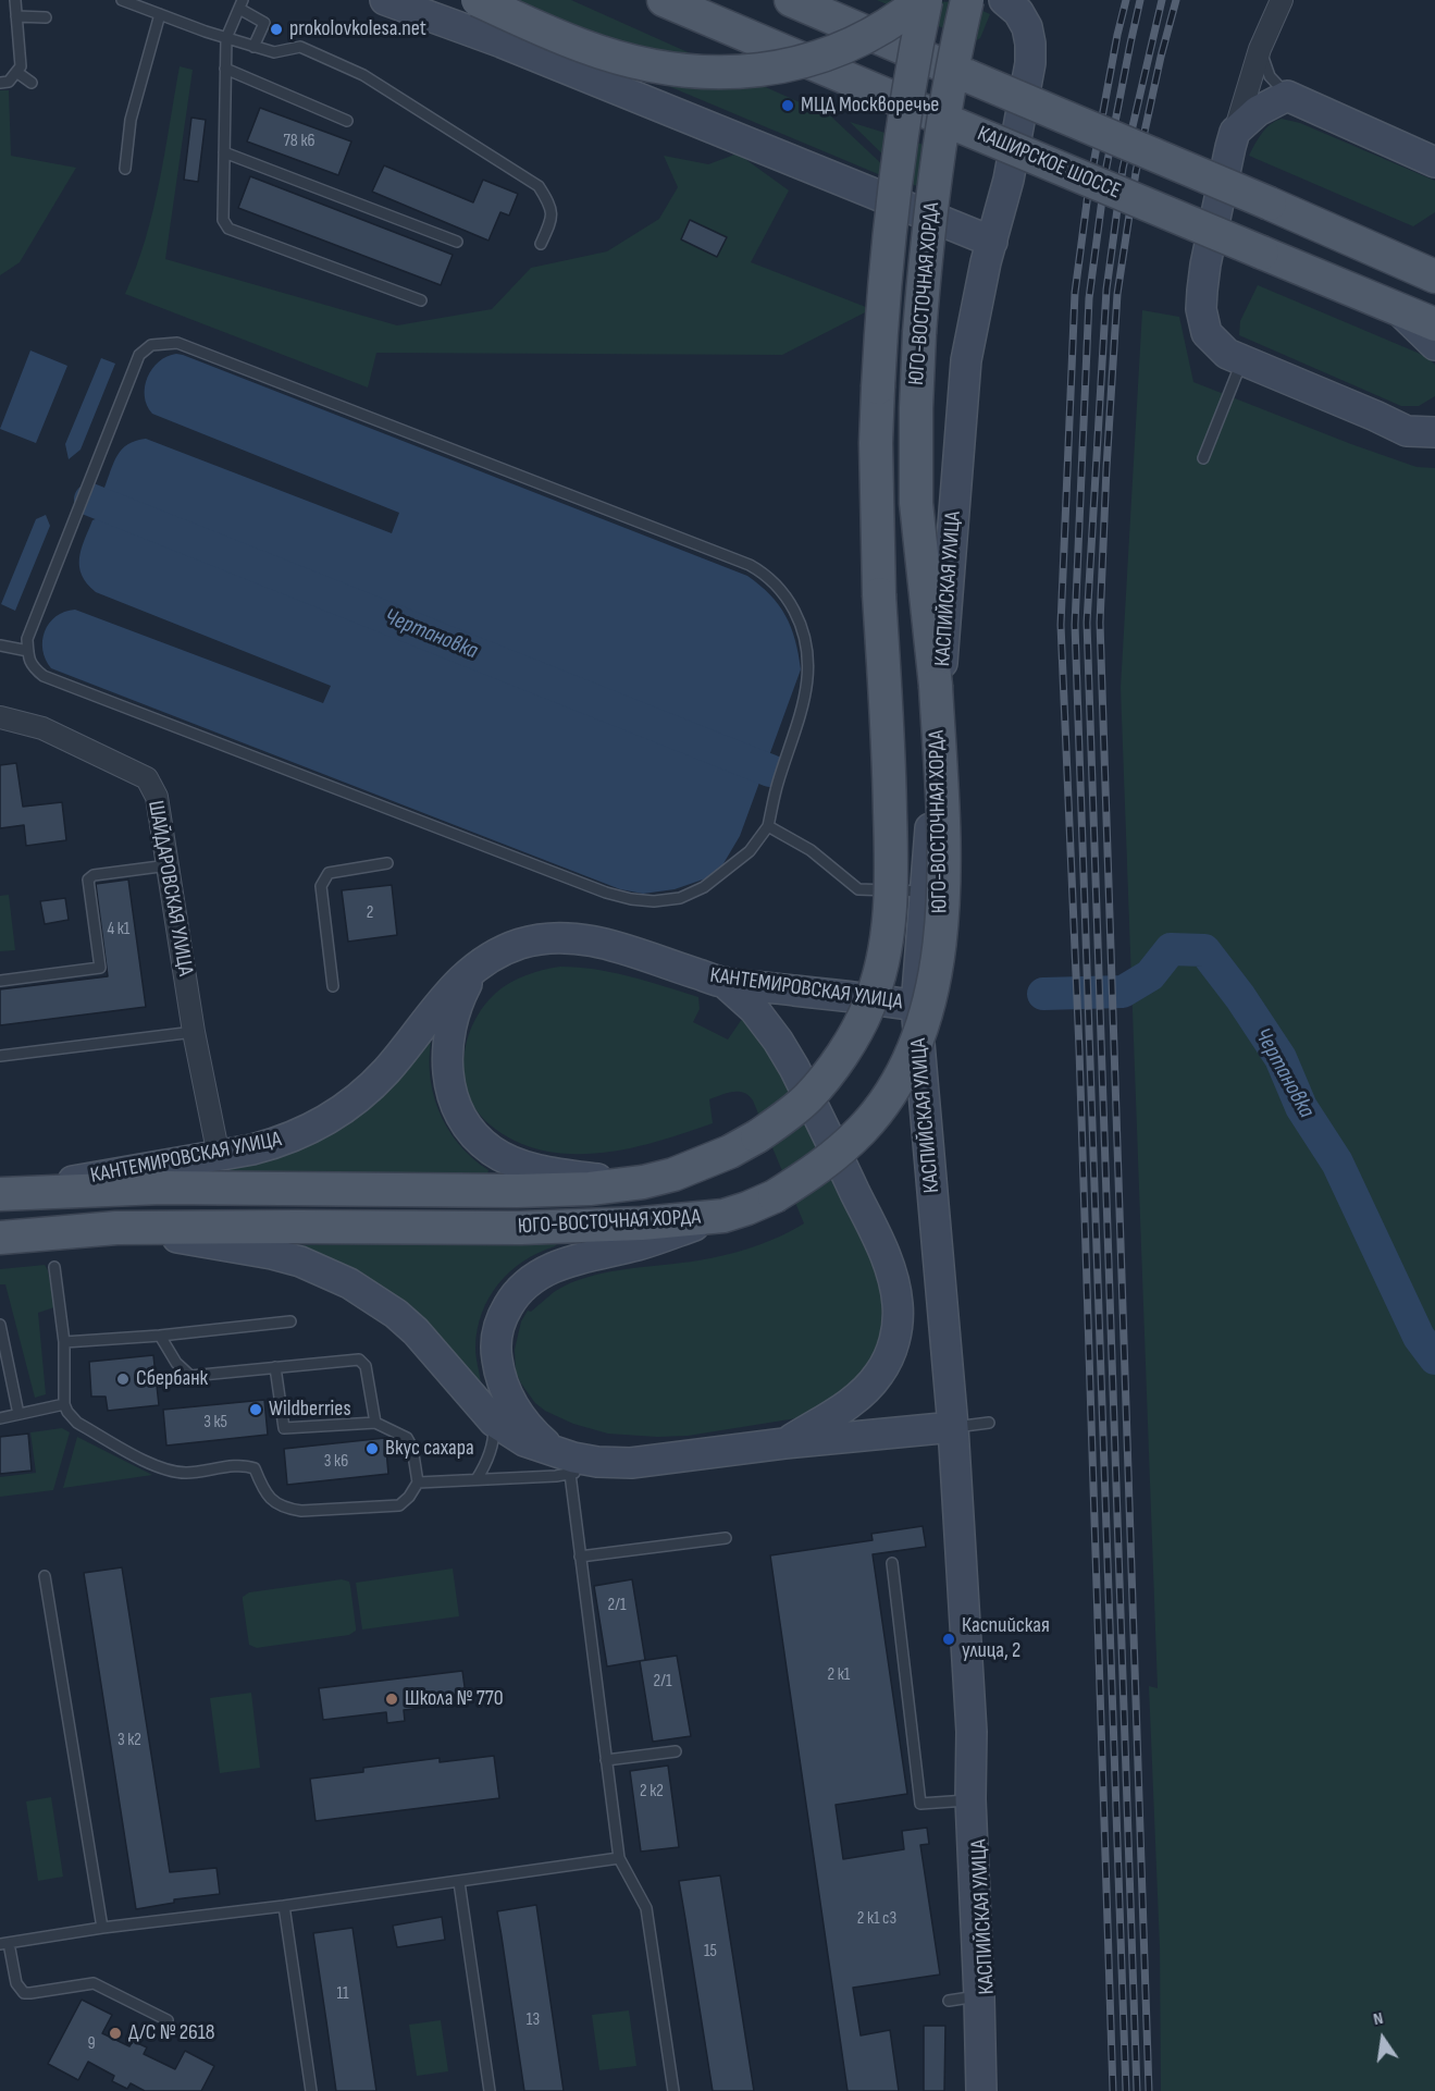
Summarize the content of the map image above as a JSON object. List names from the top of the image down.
{
  "streets": {
    "main road": [
      "КАШИРСКОЕ ШОССЕ",
      "ЮГО-ВОСТОЧНАЯ ХОРДА",
      "КАСПИЙСКАЯ УЛИЦА",
      "КАНТЕМИРОВСКАЯ УЛИЦА"
    ],
    "street": ["ШАЙДАРОВСКАЯ УЛИЦА"]
  },
  "crossings": [
    ["ЮГО-ВОСТОЧНАЯ ХОРДА", "КАНТЕМИРОВСКАЯ УЛИЦА"],
    ["КАСПИЙСКАЯ УЛИЦА", "КАНТЕМИРОВСКАЯ УЛИЦА"],
    ["ШАЙДАРОВСКАЯ УЛИЦА", "КАНТЕМИРОВСКАЯ УЛИЦА"]
  ],
  "water": ["Чертановка"],
  "places": [
    "prokolovkolesa.net",
    "МЦД Москворечье",
    "Сбербанк",
    "Wildberries",
    "Вкус сахара",
    "Каспийская улица, 2",
    "Школа № 770",
    "Д/C № 2618"
  ],
  "house_numbers": [
    "78 к6",
    "2",
    "4 к1",
    "3 к5",
    "3 к6",
    "2/1",
    "2 к1",
    "2/1",
    "3 к2",
    "2 к2",
    "2 к1 с3",
    "15",
    "11",
    "13",
    "9"
  ],
  "north": "top"
}
